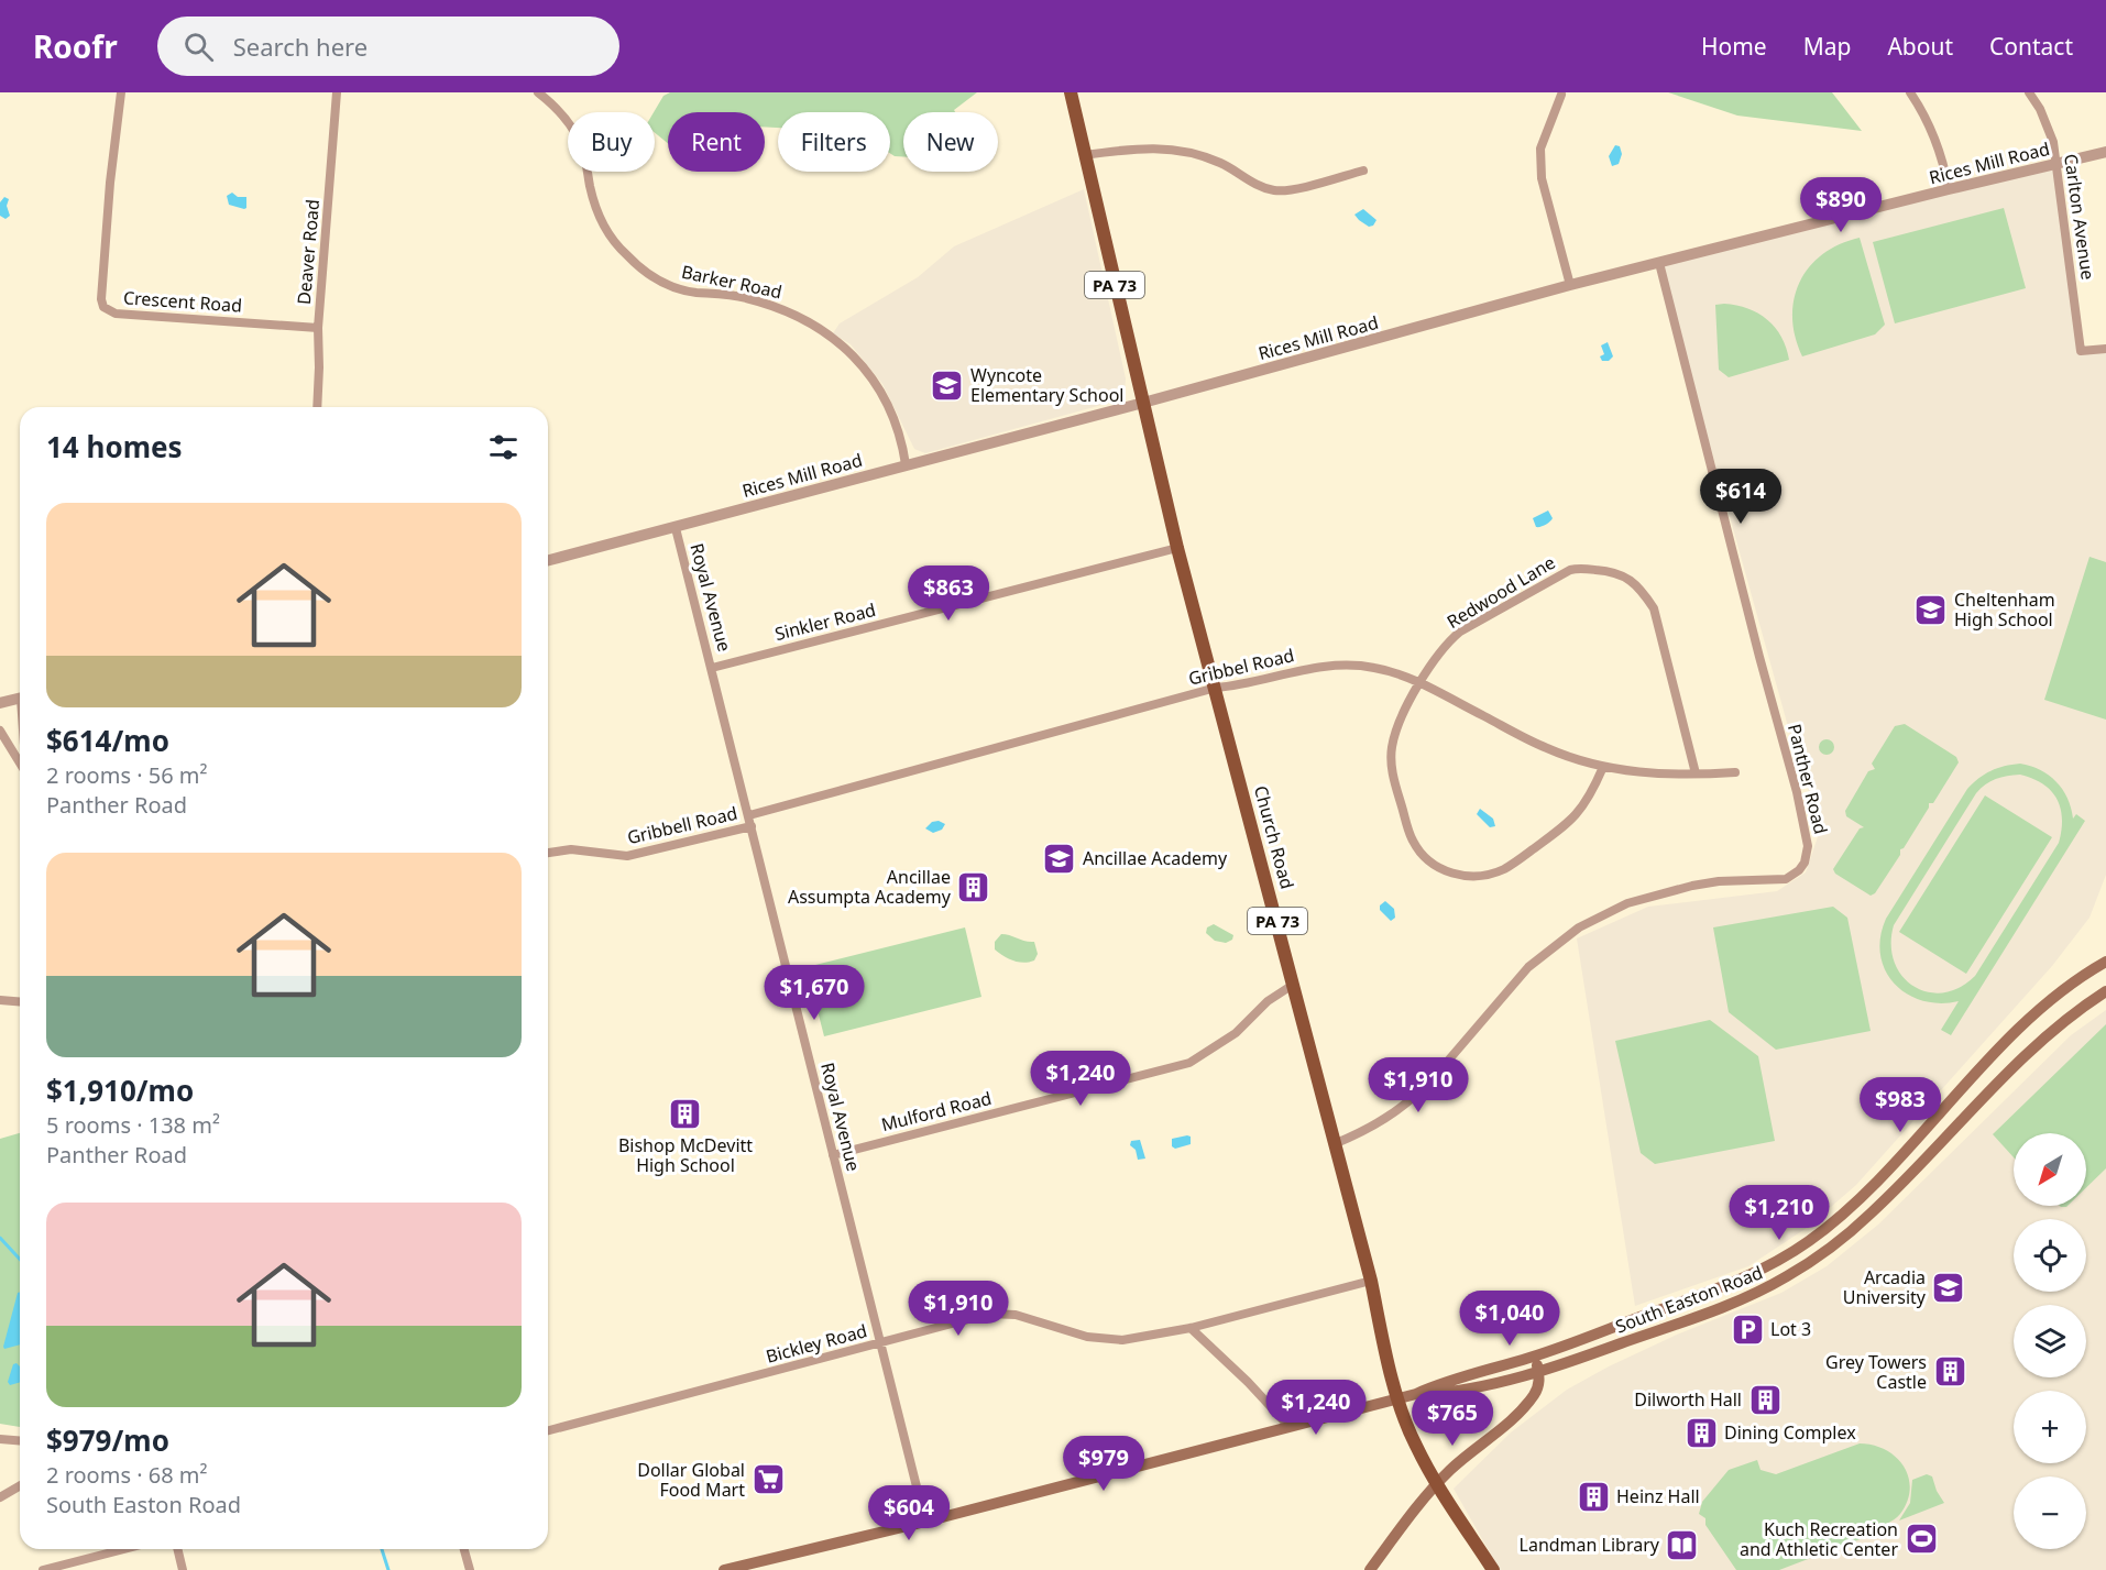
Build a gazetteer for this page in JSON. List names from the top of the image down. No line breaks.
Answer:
{"streets":{"main road":["PA 73","Church Road","South Easton Road"],"street":["Rices Mill Road","Carlton Avenue","Deaver Road","Barker Road","Crescent Road","Redwood Lane","Royal Avenue","Sinkler Road","Gribbel Road","Panther Road","Gribbell Road","Mulford Road","Bickley Road"]},"crossings":[["Rices Mill Road","Carlton Avenue"],["Rices Mill Road","Barker Road"],["Rices Mill Road","Royal Avenue"],["Rices Mill Road","Panther Road"],["Rices Mill Road","Church Road"],["Deaver Road","Crescent Road"],["Redwood Lane","Gribbel Road"],["Royal Avenue","Sinkler Road"],["Royal Avenue","Gribbel Road"],["Royal Avenue","Gribbell Road"],["Royal Avenue","Mulford Road"],["Royal Avenue","South Easton Road"],["Royal Avenue","Bickley Road"],["Sinkler Road","Church Road"],["Gribbel Road","Church Road"],["Panther Road","Church Road"],["Church Road","Mulford Road"],["Church Road","Bickley Road"]],"places":{"school or university":["Wyncote Elementary School","Cheltenham High School","Ancillae Academy","Arcadia University"],"building":["Ancillae Assumpta Academy","Bishop McDevitt High School","Grey Towers Castle","Dilworth Hall","Dining Complex","Heinz Hall"],"parking":["Lot 3"],"supermarket":["Dollar Global Food Mart"],"sports":["Kuch Recreation and Athletic Center"],"library":["Landman Library"]},"north":"bottom left","page":{"header":"Roofr","search":"Search here","nav":["Home","Map","About","Contact"],"chip":["Buy","Rent","Filters","New"],"price":["$890","$614","$863","$1,670","$1,240","$1,910","$983","$1,210","$1,910","$1,040","$1,240","$765","$979","$604"],"heading":"14 homes","list":[{"name":"$614/mo","note":"2 rooms · 56 m² · Panther Road"},{"name":"$1,910/mo","note":"5 rooms · 138 m² · Panther Road"},{"name":"$979/mo","note":"2 rooms · 68 m² · South Easton Road"}],"map_buttons":["+","−"]}}
